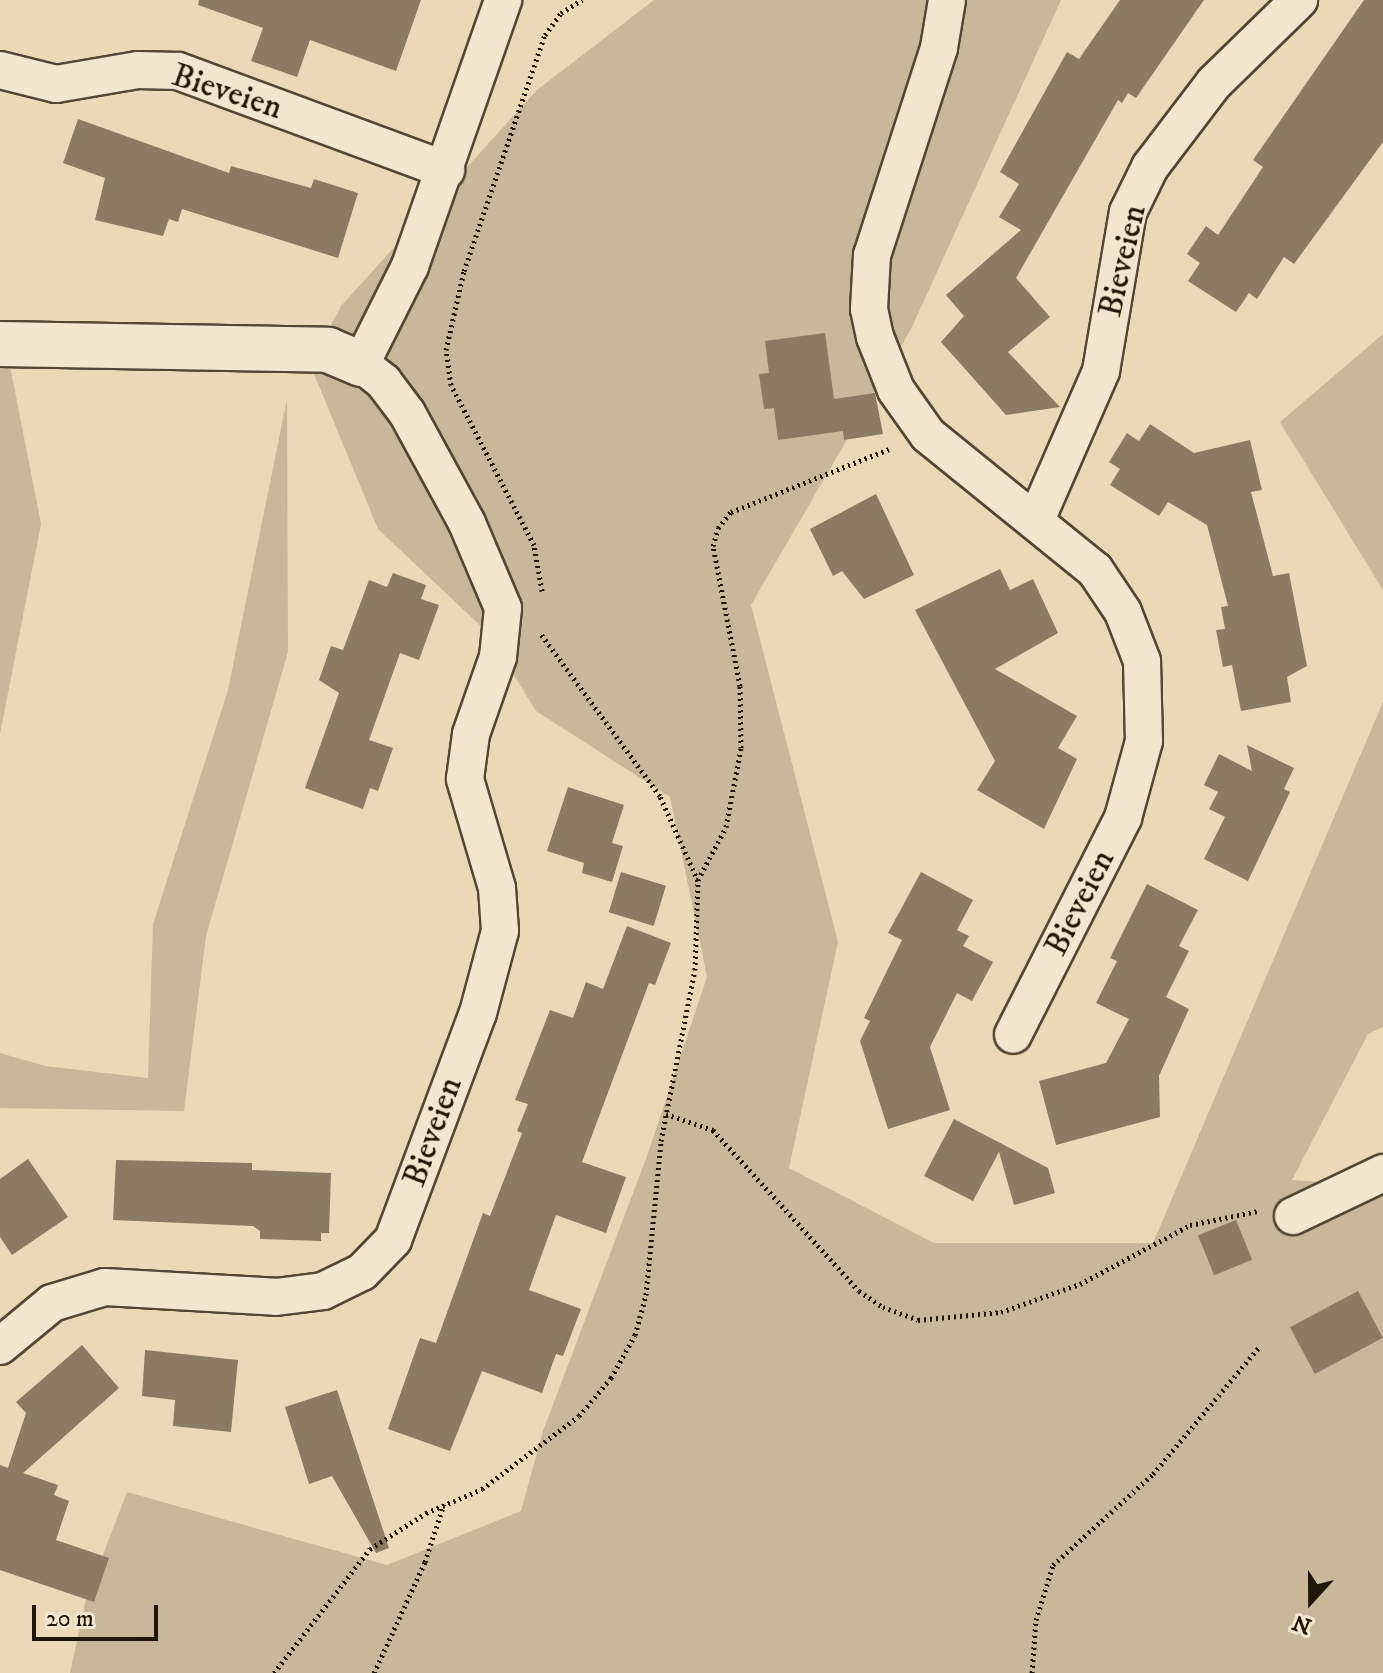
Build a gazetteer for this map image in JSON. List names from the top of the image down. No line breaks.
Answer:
{"streets":{"street":["Bieveien"]},"scale_bar":"20 m","north":"bottom"}
